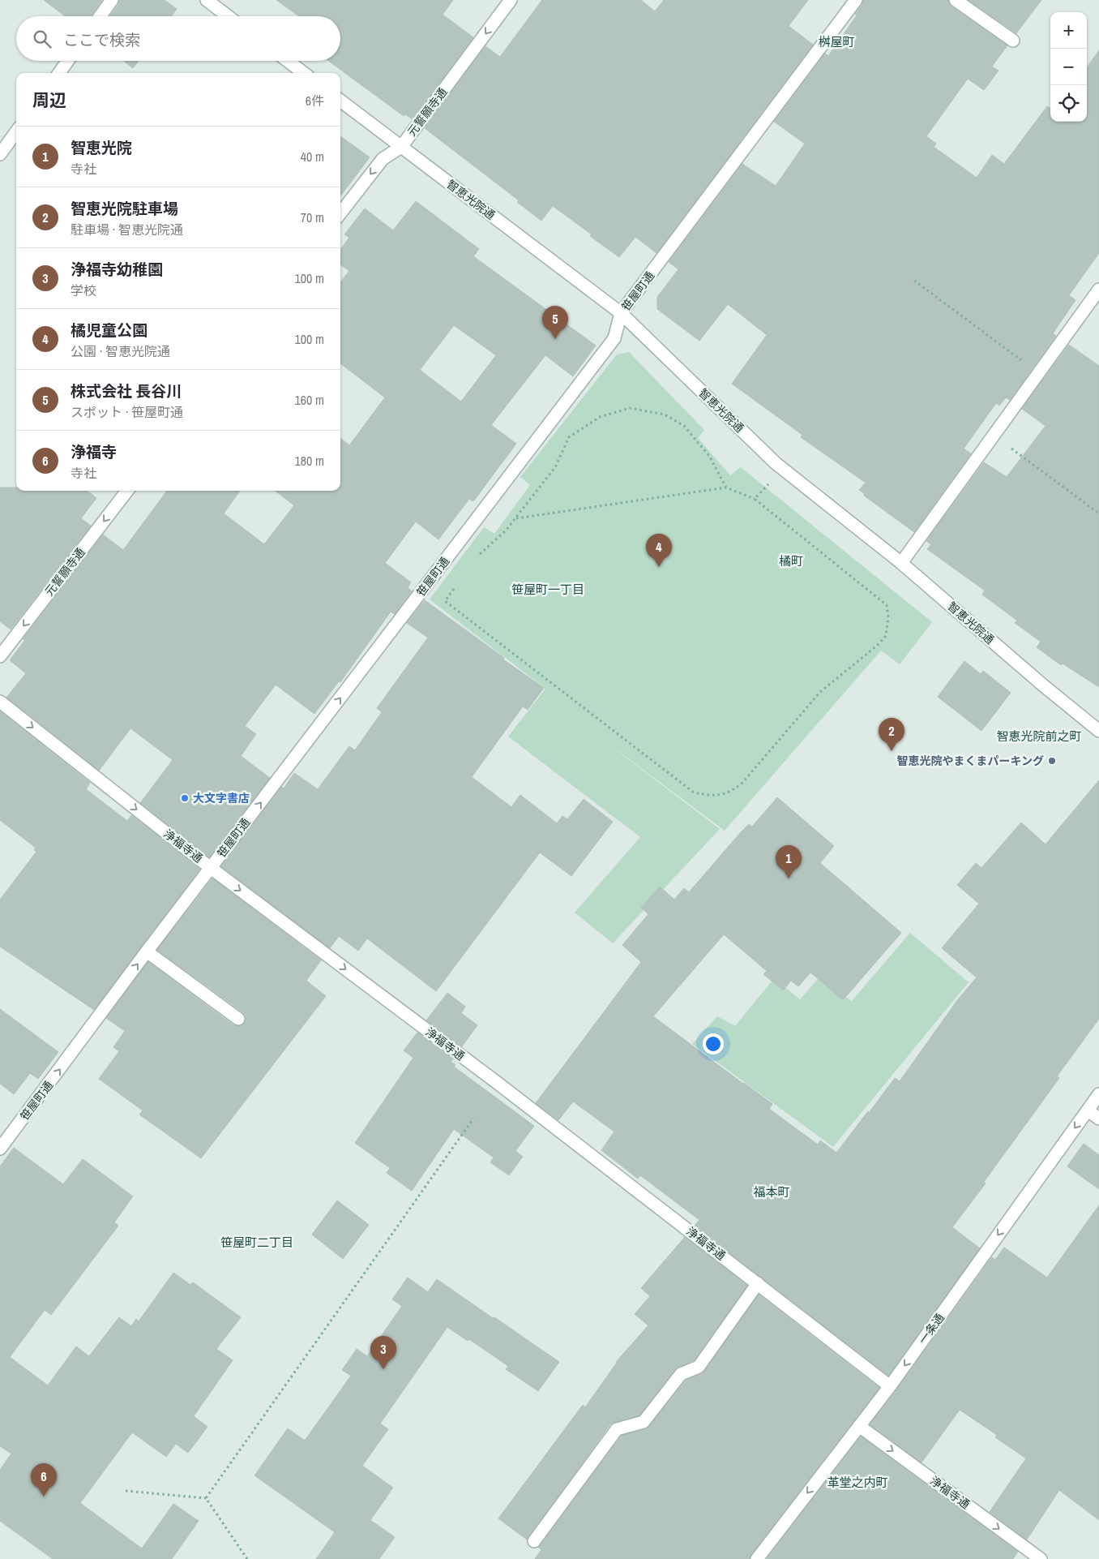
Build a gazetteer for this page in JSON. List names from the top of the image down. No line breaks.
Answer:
{"streets":{"street":["元誓願寺通","智恵光院通","笹屋町通","浄福寺通","一条通"]},"crossings":[["元誓願寺通","智恵光院通"],["智恵光院通","笹屋町通"],["笹屋町通","浄福寺通"],["浄福寺通","一条通"]],"one_way":["元誓願寺通","笹屋町通","浄福寺通","一条通"],"districts":["桝屋町","橘町","笹屋町一丁目","智恵光院前之町","福本町","笹屋町二丁目","革堂之内町"],"places":["智恵光院やまくまパーキング","大文字書店"],"page":{"map_buttons":["+","−"],"search":"ここで検索","heading":["周辺","6件"],"list":[{"mark":"1","name":"智恵光院","note":"寺社","value":"40 m"},{"mark":"2","name":"智恵光院駐車場","note":"駐車場 · 智恵光院通","value":"70 m"},{"mark":"3","name":"浄福寺幼稚園","note":"学校","value":"100 m"},{"mark":"4","name":"橘児童公園","note":"公園 · 智恵光院通","value":"100 m"},{"mark":"5","name":"株式会社 長谷川","note":"スポット · 笹屋町通","value":"160 m"},{"mark":"6","name":"浄福寺","note":"寺社","value":"180 m"}],"pins":["5","4","2","1","3","6"]}}
